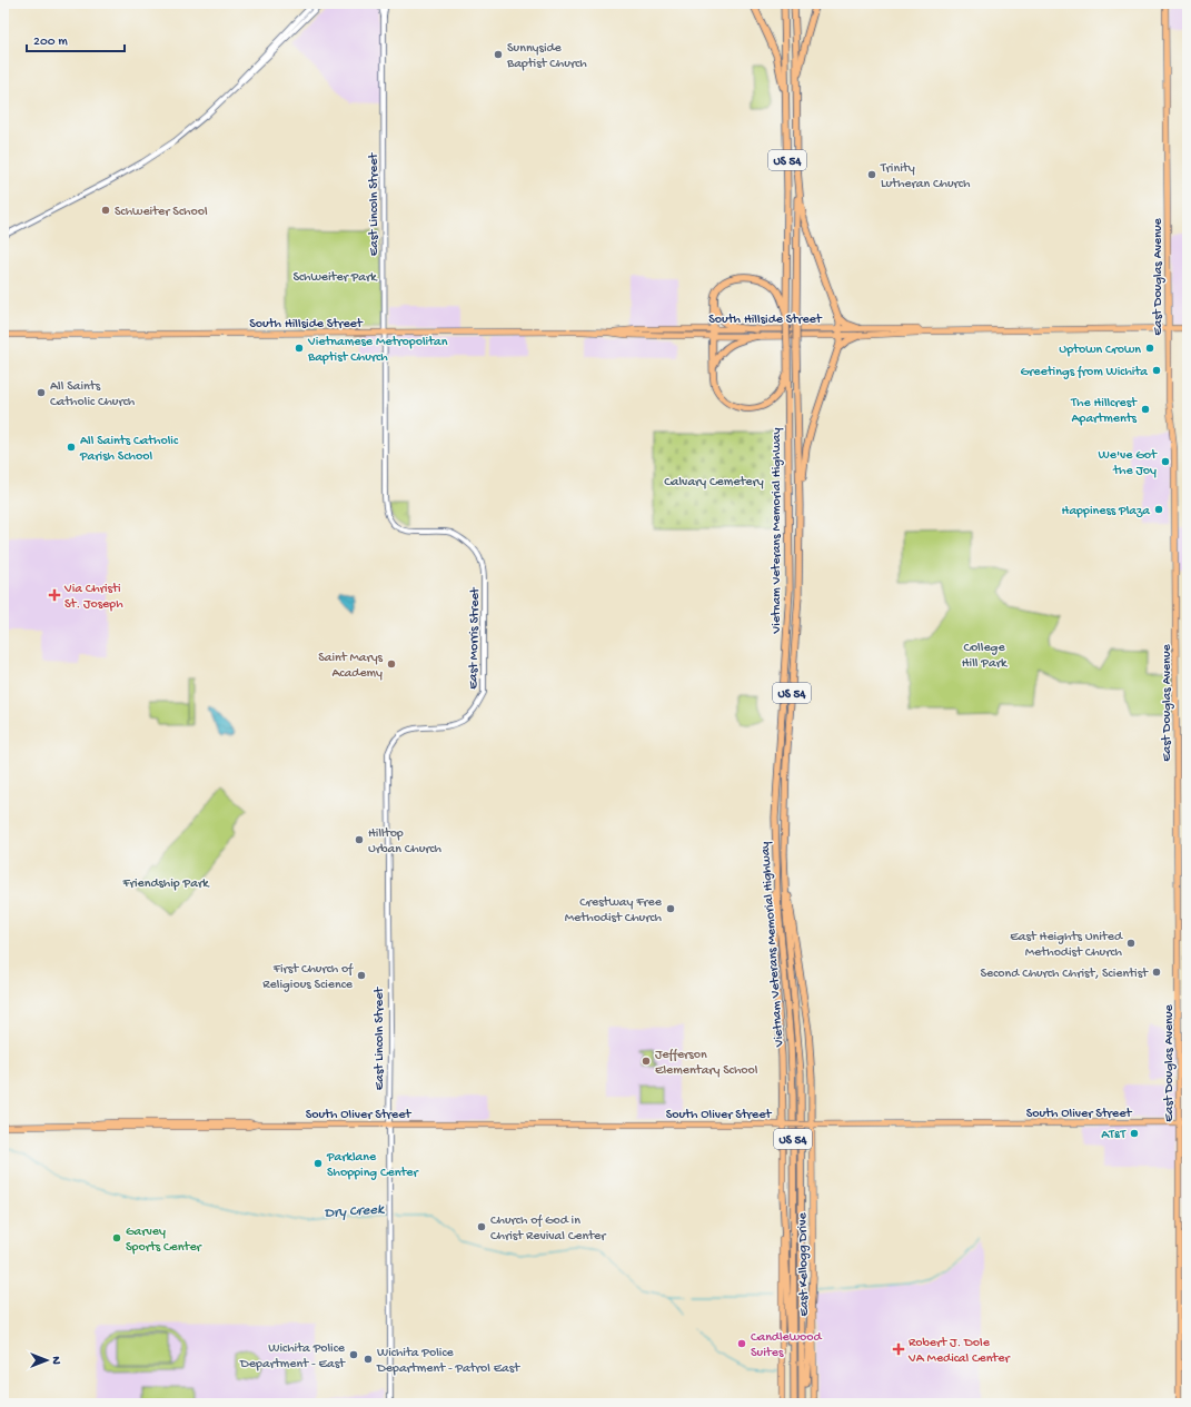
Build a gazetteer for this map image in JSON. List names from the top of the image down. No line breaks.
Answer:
{"streets":{"highway":["US 54","Vietnam Veterans Memorial Highway"],"main road":["East Douglas Avenue","South Hillside Street","South Oliver Street","East Kellogg Drive"],"street":["East Lincoln Street","East Morris Street"]},"crossings":[["East Lincoln Street","South Hillside Street"],["East Lincoln Street","East Morris Street"],["East Lincoln Street","South Oliver Street"],["East Douglas Avenue","South Hillside Street"],["East Douglas Avenue","South Oliver Street"],["South Oliver Street","East Kellogg Drive"]],"water":["Dry Creek"],"parks":["Schweiter Park","Calvary Cemetery","College Hill Park","Friendship Park"],"places":{"other":["Sunnyside Baptist Church","Trinity Lutheran Church","Schweiter School","Vietnamese Metropolitan Baptist Church","Uptown Crown","Greetings from Wichita","All Saints Catholic Church","The Hillcrest Apartments","All Saints Catholic Parish School","We've Got the Joy","Happiness Plaza","Saint Marys Academy","Hilltop Urban Church","Crestway Free Methodist Church","East Heights United Methodist Church","Second Church Christ, Scientist","First Church of Religious Science","Jefferson Elementary School","AT&T","Parklane Shopping Center","Church of God in Christ Revival Center","Garvey Sports Center","Candlewood Suites","Wichita Police Department - East","Wichita Police Department - Patrol East"],"health":["Via Christi St. Joseph","Robert J. Dole VA Medical Center"]},"scale_bar":"200 m","north":"right"}
